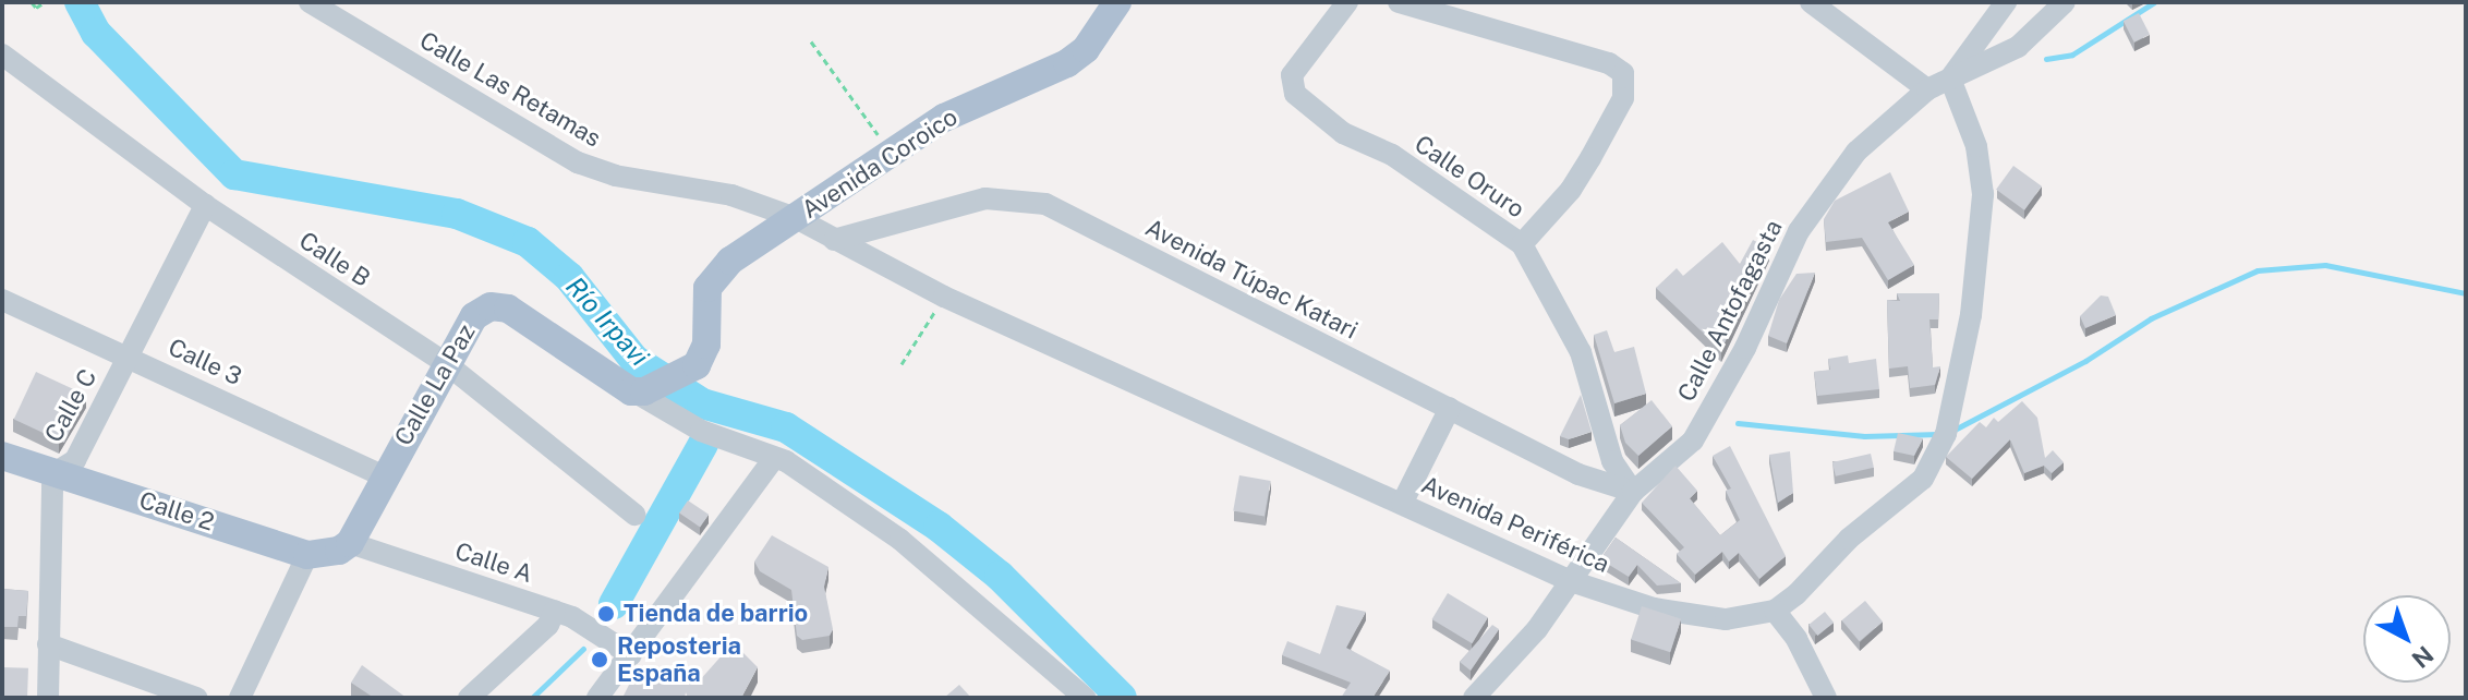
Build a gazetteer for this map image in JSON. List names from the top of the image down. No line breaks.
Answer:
{"streets":{"main road":["Avenida Coroico","Calle La Paz","Calle 2"],"street":["Calle Las Retamas","Calle Oruro","Calle B","Avenida Túpac Katari","Calle Antofagasta","Calle 3","Calle C","Avenida Periférica","Calle A"]},"crossings":[["Calle Las Retamas","Avenida Coroico"],["Calle Las Retamas","Avenida Periférica"],["Avenida Coroico","Calle La Paz"],["Avenida Coroico","Avenida Periférica"],["Calle Oruro","Avenida Túpac Katari"],["Calle Oruro","Calle Antofagasta"],["Calle B","Calle La Paz"],["Calle B","Calle C"],["Avenida Túpac Katari","Calle Antofagasta"],["Avenida Túpac Katari","Avenida Periférica"],["Calle Antofagasta","Avenida Periférica"],["Calle 3","Calle La Paz"],["Calle 3","Calle C"],["Calle La Paz","Calle A"],["Calle C","Calle 2"]],"water":["Río Irpavi"],"places":["Tienda de barrio","Reposteria España"],"north":"bottom right"}
